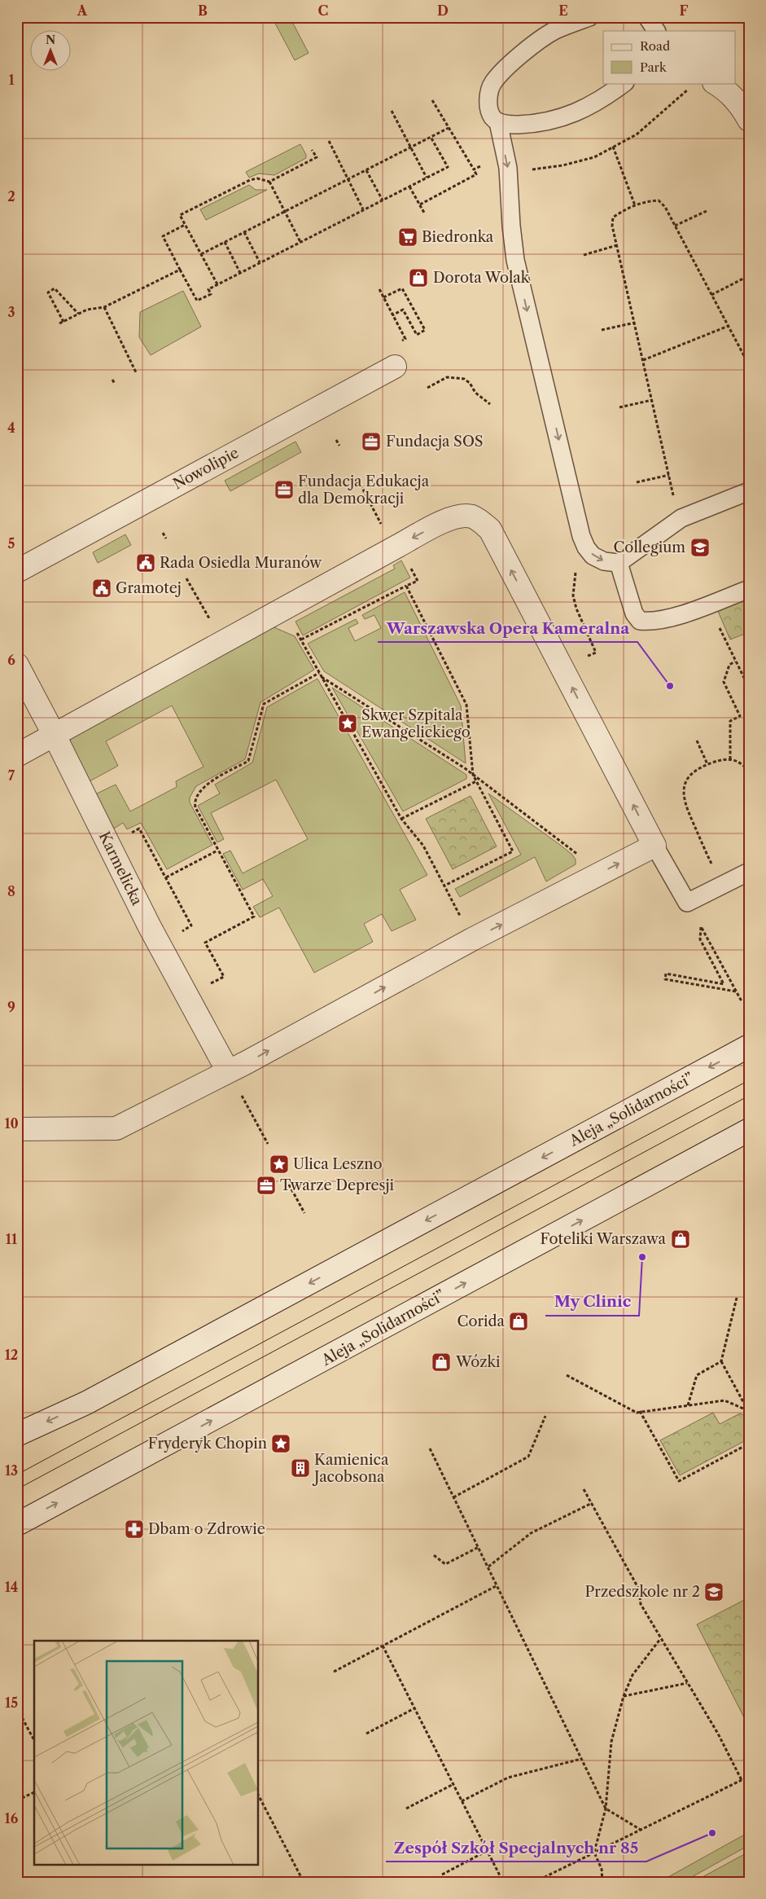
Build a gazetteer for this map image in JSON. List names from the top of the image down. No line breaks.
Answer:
{"streets":{"street":["Nowolipie","Karmelicka","Aleja „Solidarności”"]},"places":{"supermarket":["Biedronka"],"shop":["Dorota Wolak","Foteliki Warszawa","Corida","Wózki"],"office":["Fundacja SOS","Fundacja Edukacja dla Demokracji","Twarze Depresji"],"school or university":["Collegium","Przedszkole nr 2"],"public building":["Rada Osiedla Muranów","Gramotej"],"other":["Warszawska Opera Kameralna","My Clinic","Zespół Szkół Specjalnych nr 85"],"place":["Skwer Szpitala Ewangelickiego","Ulica Leszno","Fryderyk Chopin"],"building":["Kamienica Jacobsona"],"pharmacy":["Dbam o Zdrowie"]},"legend":["Road","Park"],"north":"top","grid":{"columns":["A","B","C","D","E","F"],"rows":["1","2","3","4","5","6","7","8","9","10","11","12","13","14","15","16"]}}
